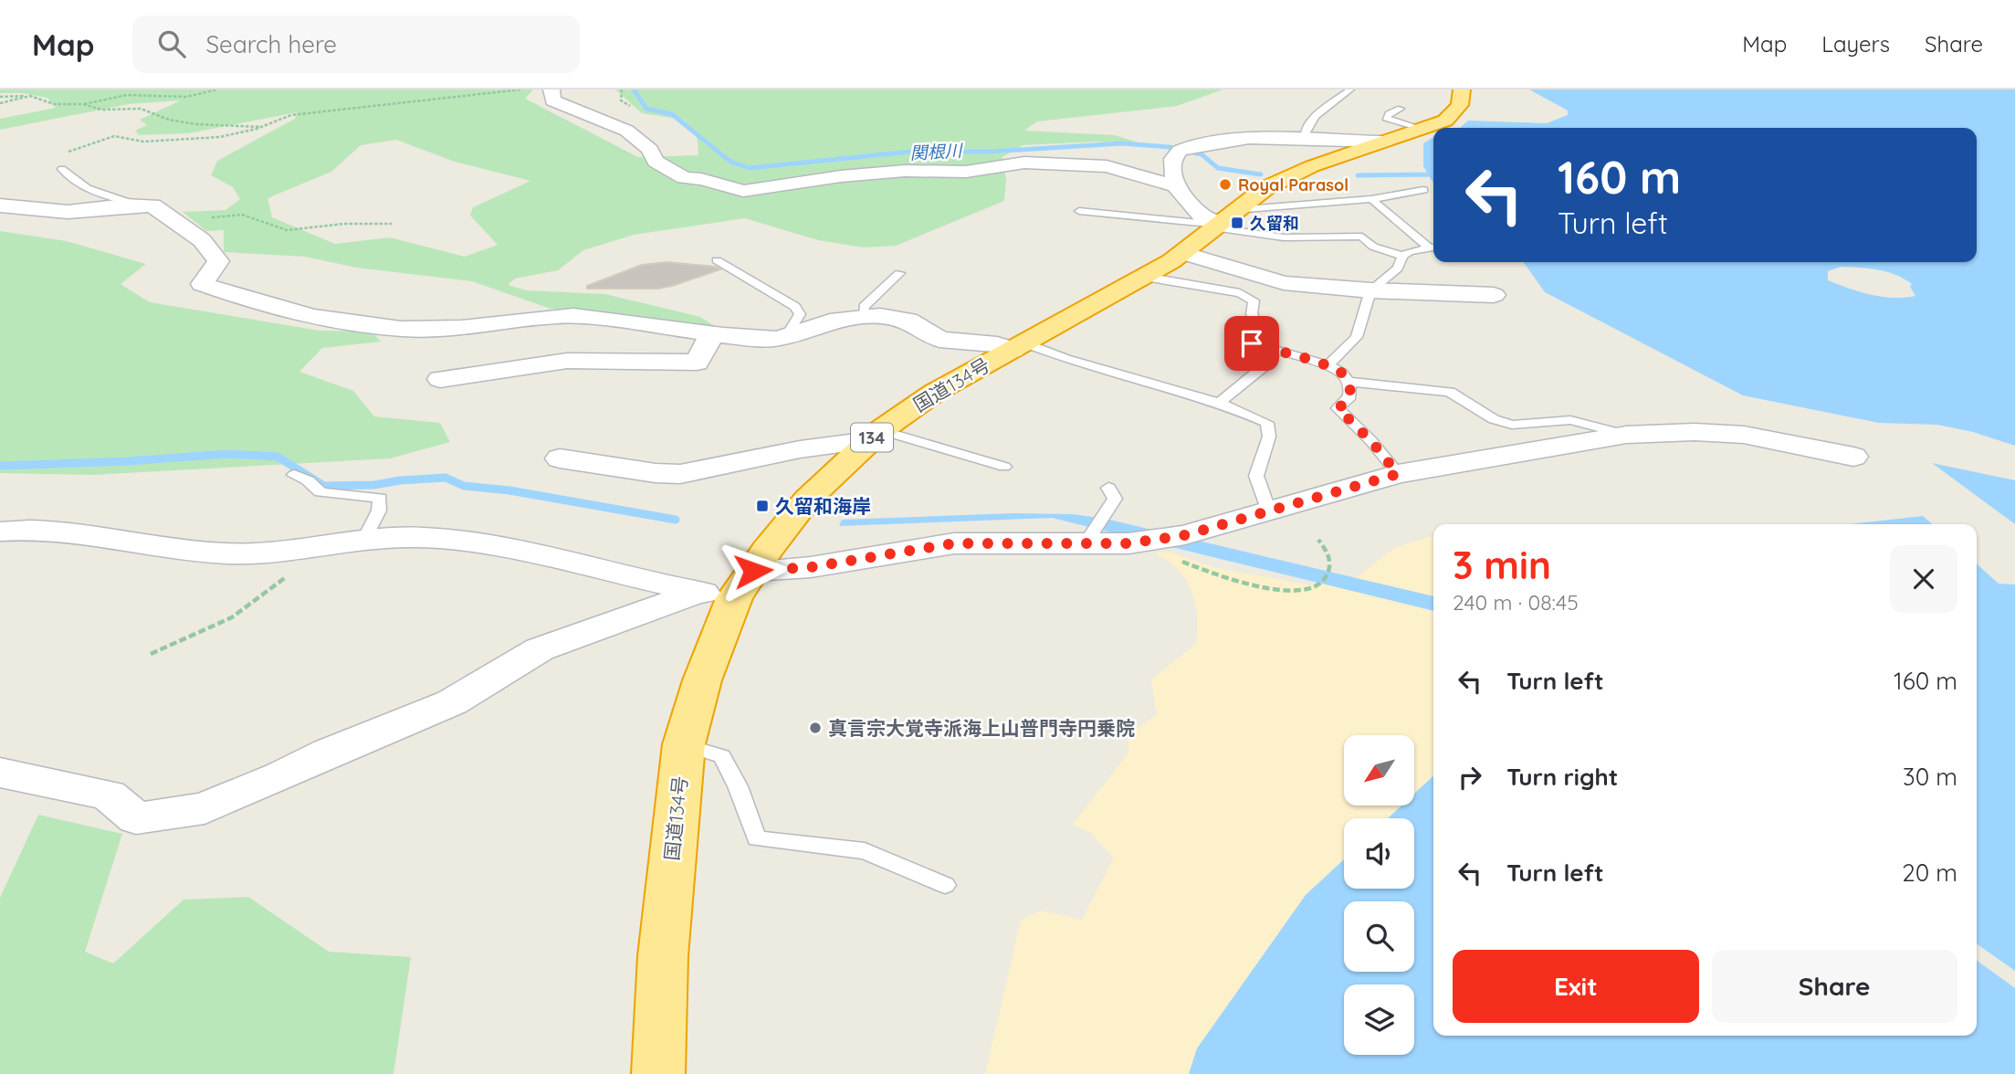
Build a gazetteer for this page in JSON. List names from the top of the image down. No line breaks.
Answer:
{"streets":{"highway":["国道134号","134"]},"water":["関根川"],"places":{"other":["Royal Parasol","真言宗大覚寺派海上山普門寺円乗院"],"transit":["久留和","久留和海岸"]},"north":"bottom left","page":{"header":"Map","search":"Search here","nav":["Map","Layers","Share"],"turn":["160 m","Turn left"],"heading":["3 min","240 m · 08:45"],"list":[{"name":"Turn left","value":"160 m"},{"name":"Turn right","value":"30 m"},{"name":"Turn left","value":"20 m"}],"buttons":["Exit","Share"]}}
